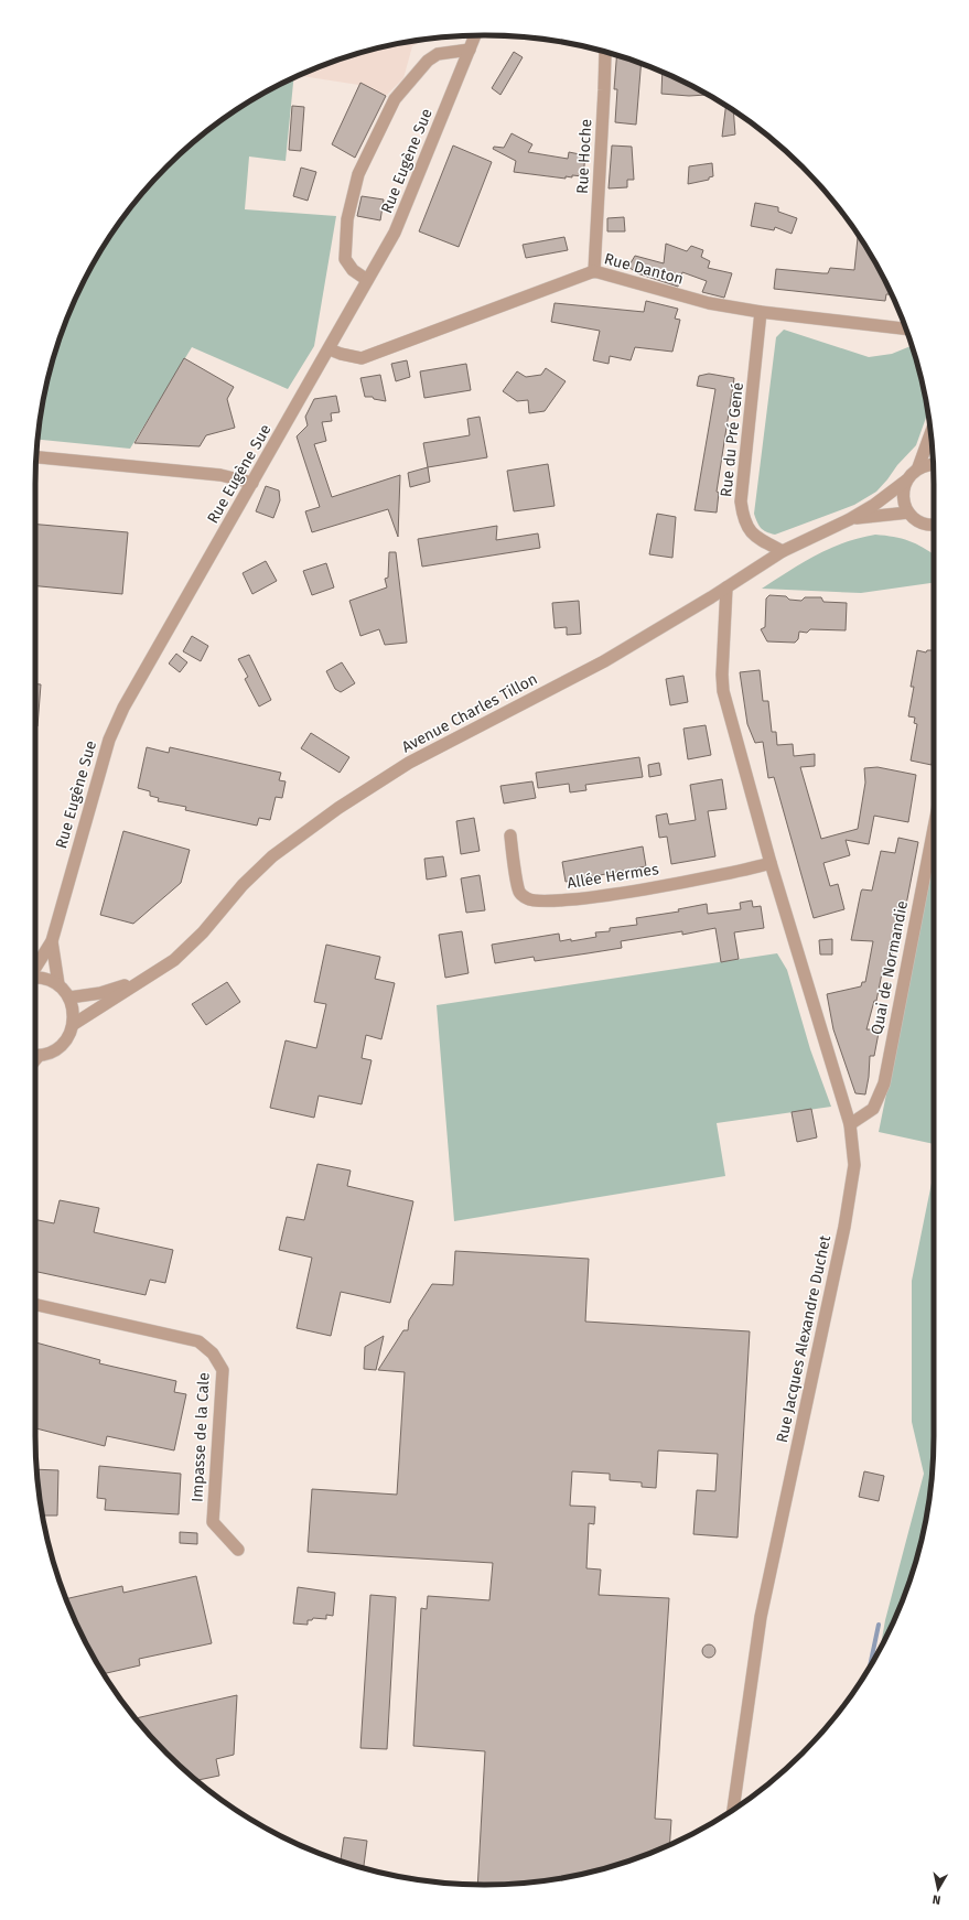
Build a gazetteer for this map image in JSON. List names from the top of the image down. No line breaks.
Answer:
{"streets":{"street":["Rue Hoche","Rue Eugène Sue","Rue Danton","Rue du Pré Gené","Avenue Charles Tillon","Allée Hermes","Quai de Normandie","Rue Jacques Alexandre Duchet","Impasse de la Cale"]},"crossings":[["Rue Hoche","Rue Danton"],["Rue Eugène Sue","Rue Danton"],["Rue Danton","Rue du Pré Gené"],["Rue du Pré Gené","Avenue Charles Tillon"],["Avenue Charles Tillon","Rue Jacques Alexandre Duchet"],["Allée Hermes","Rue Jacques Alexandre Duchet"],["Quai de Normandie","Rue Jacques Alexandre Duchet"]],"north":"bottom"}
